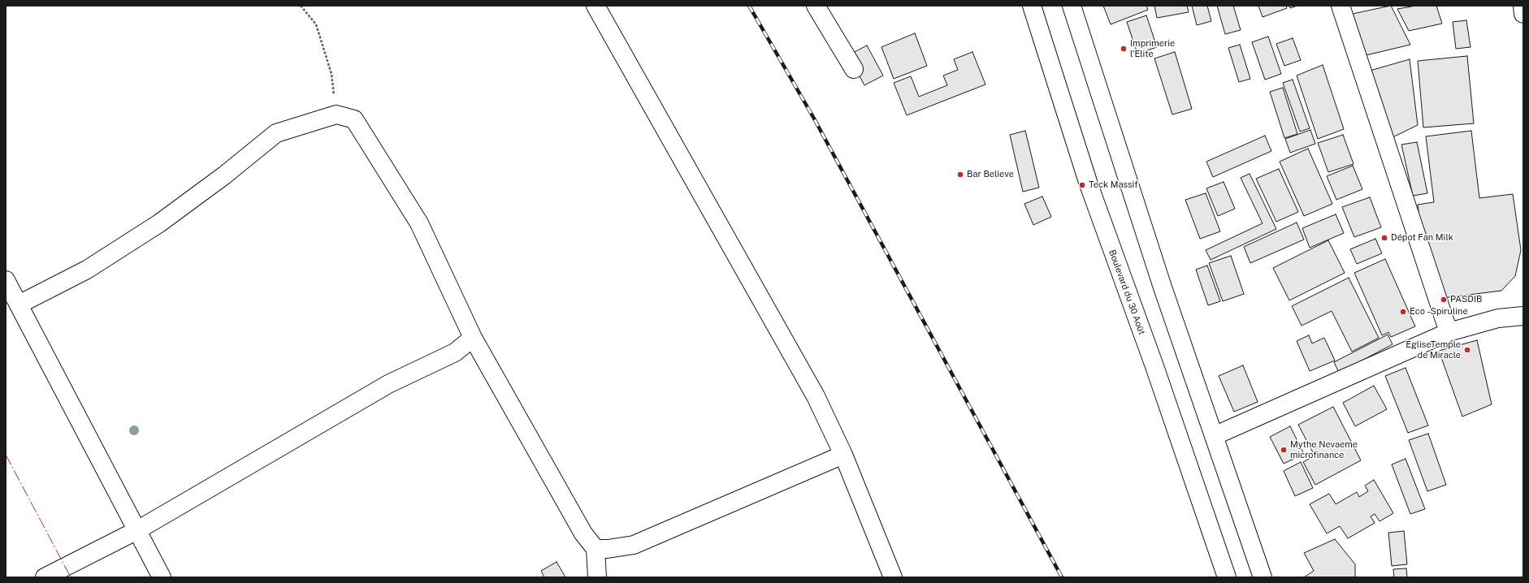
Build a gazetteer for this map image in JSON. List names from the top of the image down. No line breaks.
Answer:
{"streets":{"main road":["Boulevard du 30 Août"]},"places":["Imprimerie l'Elite","Bar Believe","Teck Massif","Dépot Fan Milk","PASDIB","Eco -Spiruline","EgliseTemple de Miracle","Mythe Nevaeme microfinance"]}
